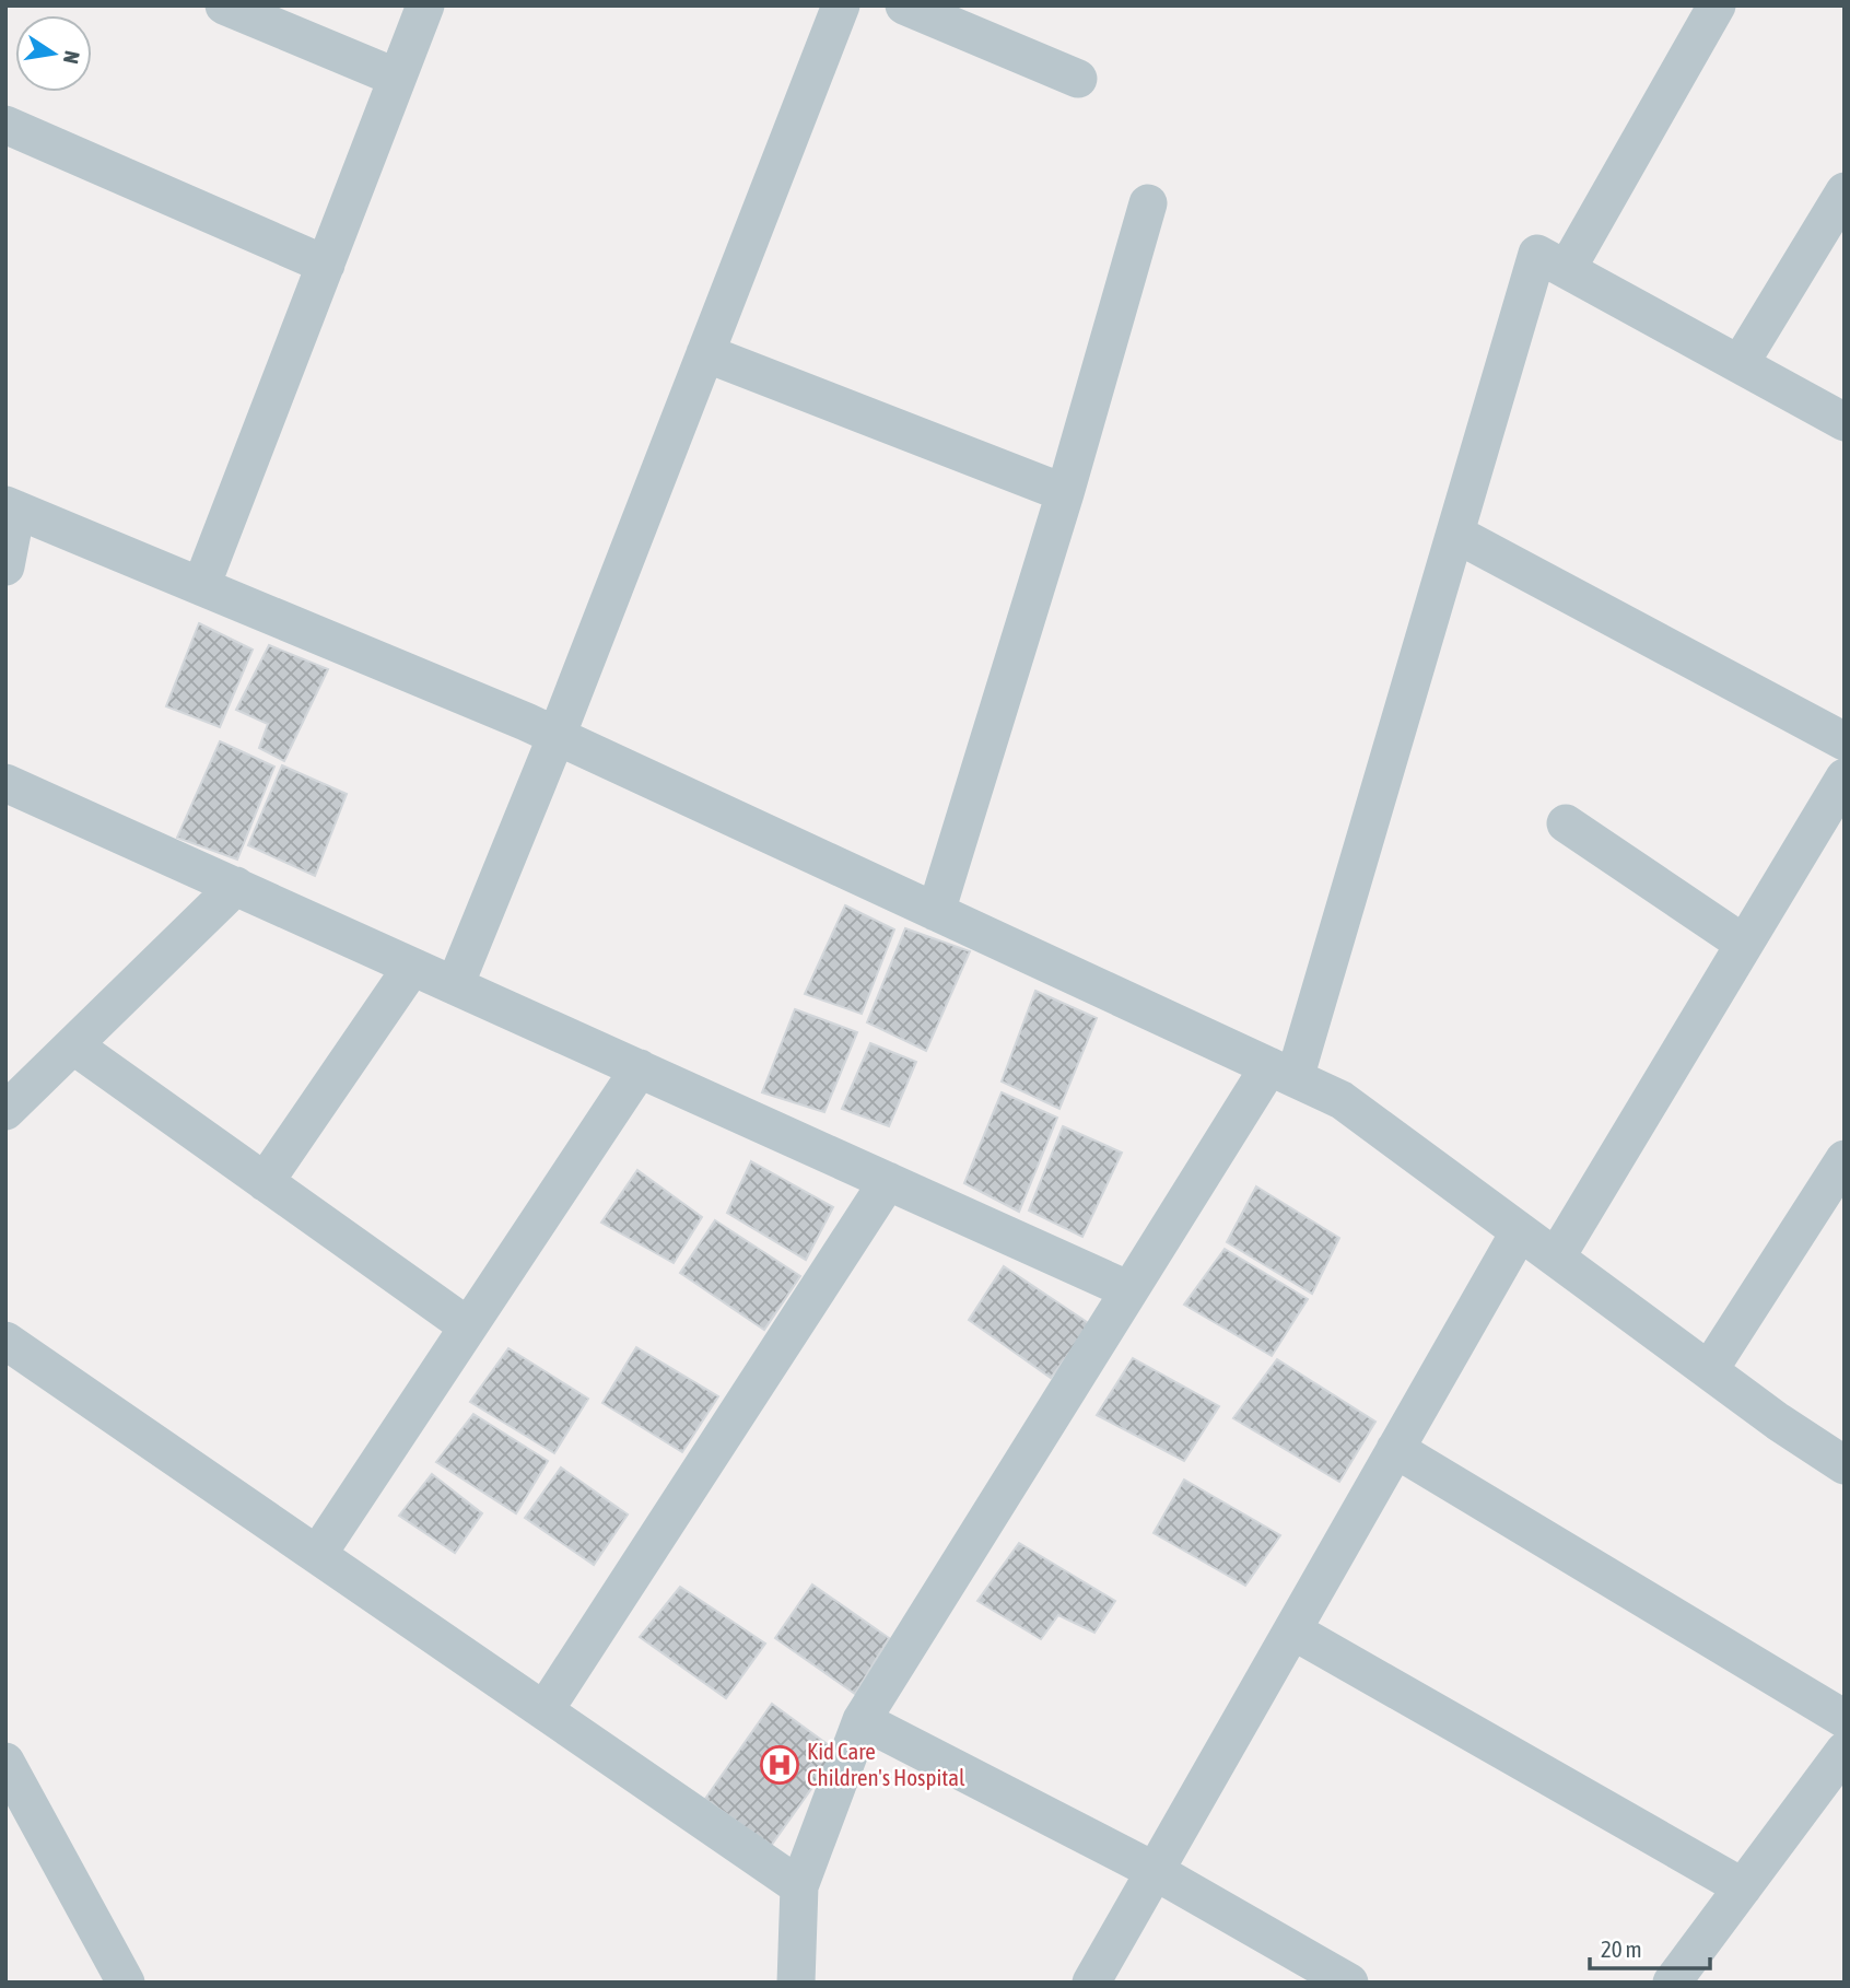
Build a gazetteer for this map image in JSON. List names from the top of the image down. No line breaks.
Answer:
{"places":{"hospital":["Kid Care Children's Hospital"]},"scale_bar":"20 m","north":"right"}
